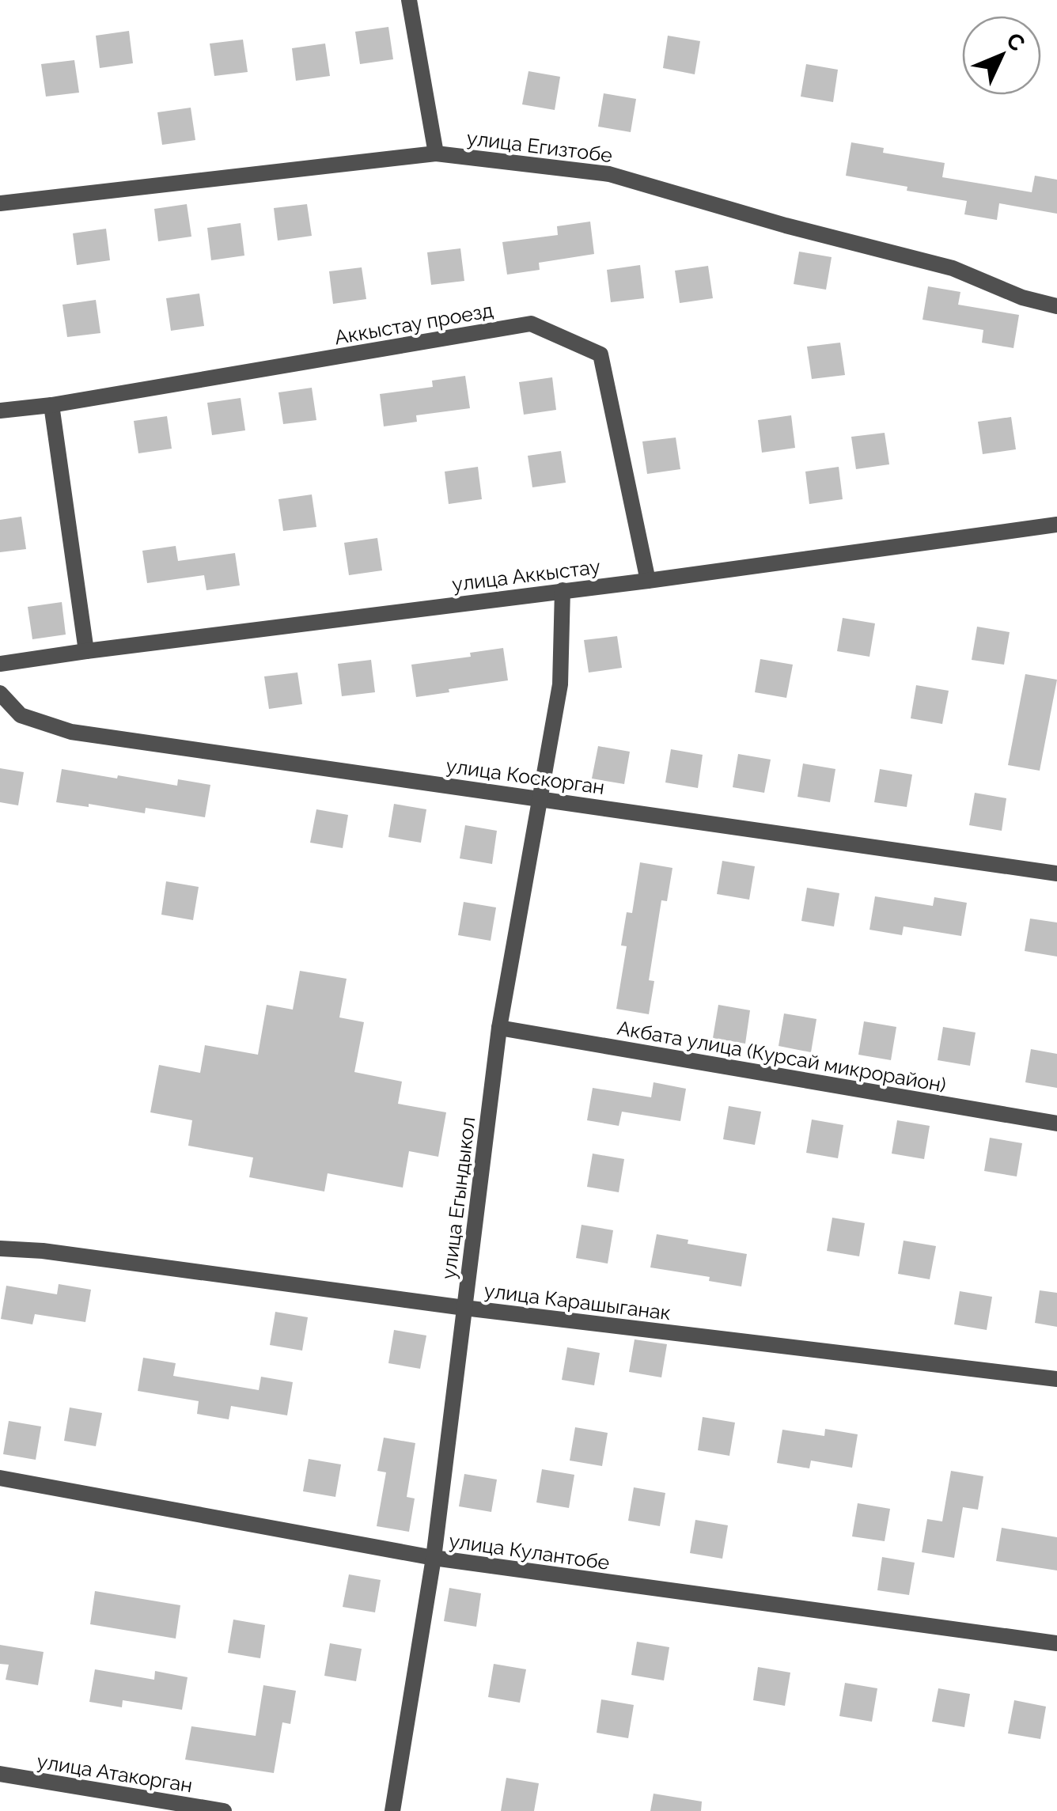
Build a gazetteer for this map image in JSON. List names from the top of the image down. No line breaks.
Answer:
{"streets":{"street":["улица Егизтобе","Аккыстау проезд","улица Аккыстау","улица Коскорган","Акбата улица (Курсай микрорайон)","улица Егындыкол","улица Карашыганак","улица Кулантобе","улица Атакорган"]},"crossings":[["Аккыстау проезд","улица Аккыстау"],["улица Аккыстау","улица Егындыкол"],["улица Коскорган","улица Егындыкол"],["Акбата улица (Курсай микрорайон)","улица Егындыкол"],["улица Егындыкол","улица Карашыганак"],["улица Егындыкол","улица Кулантобе"]],"north":"top right"}
